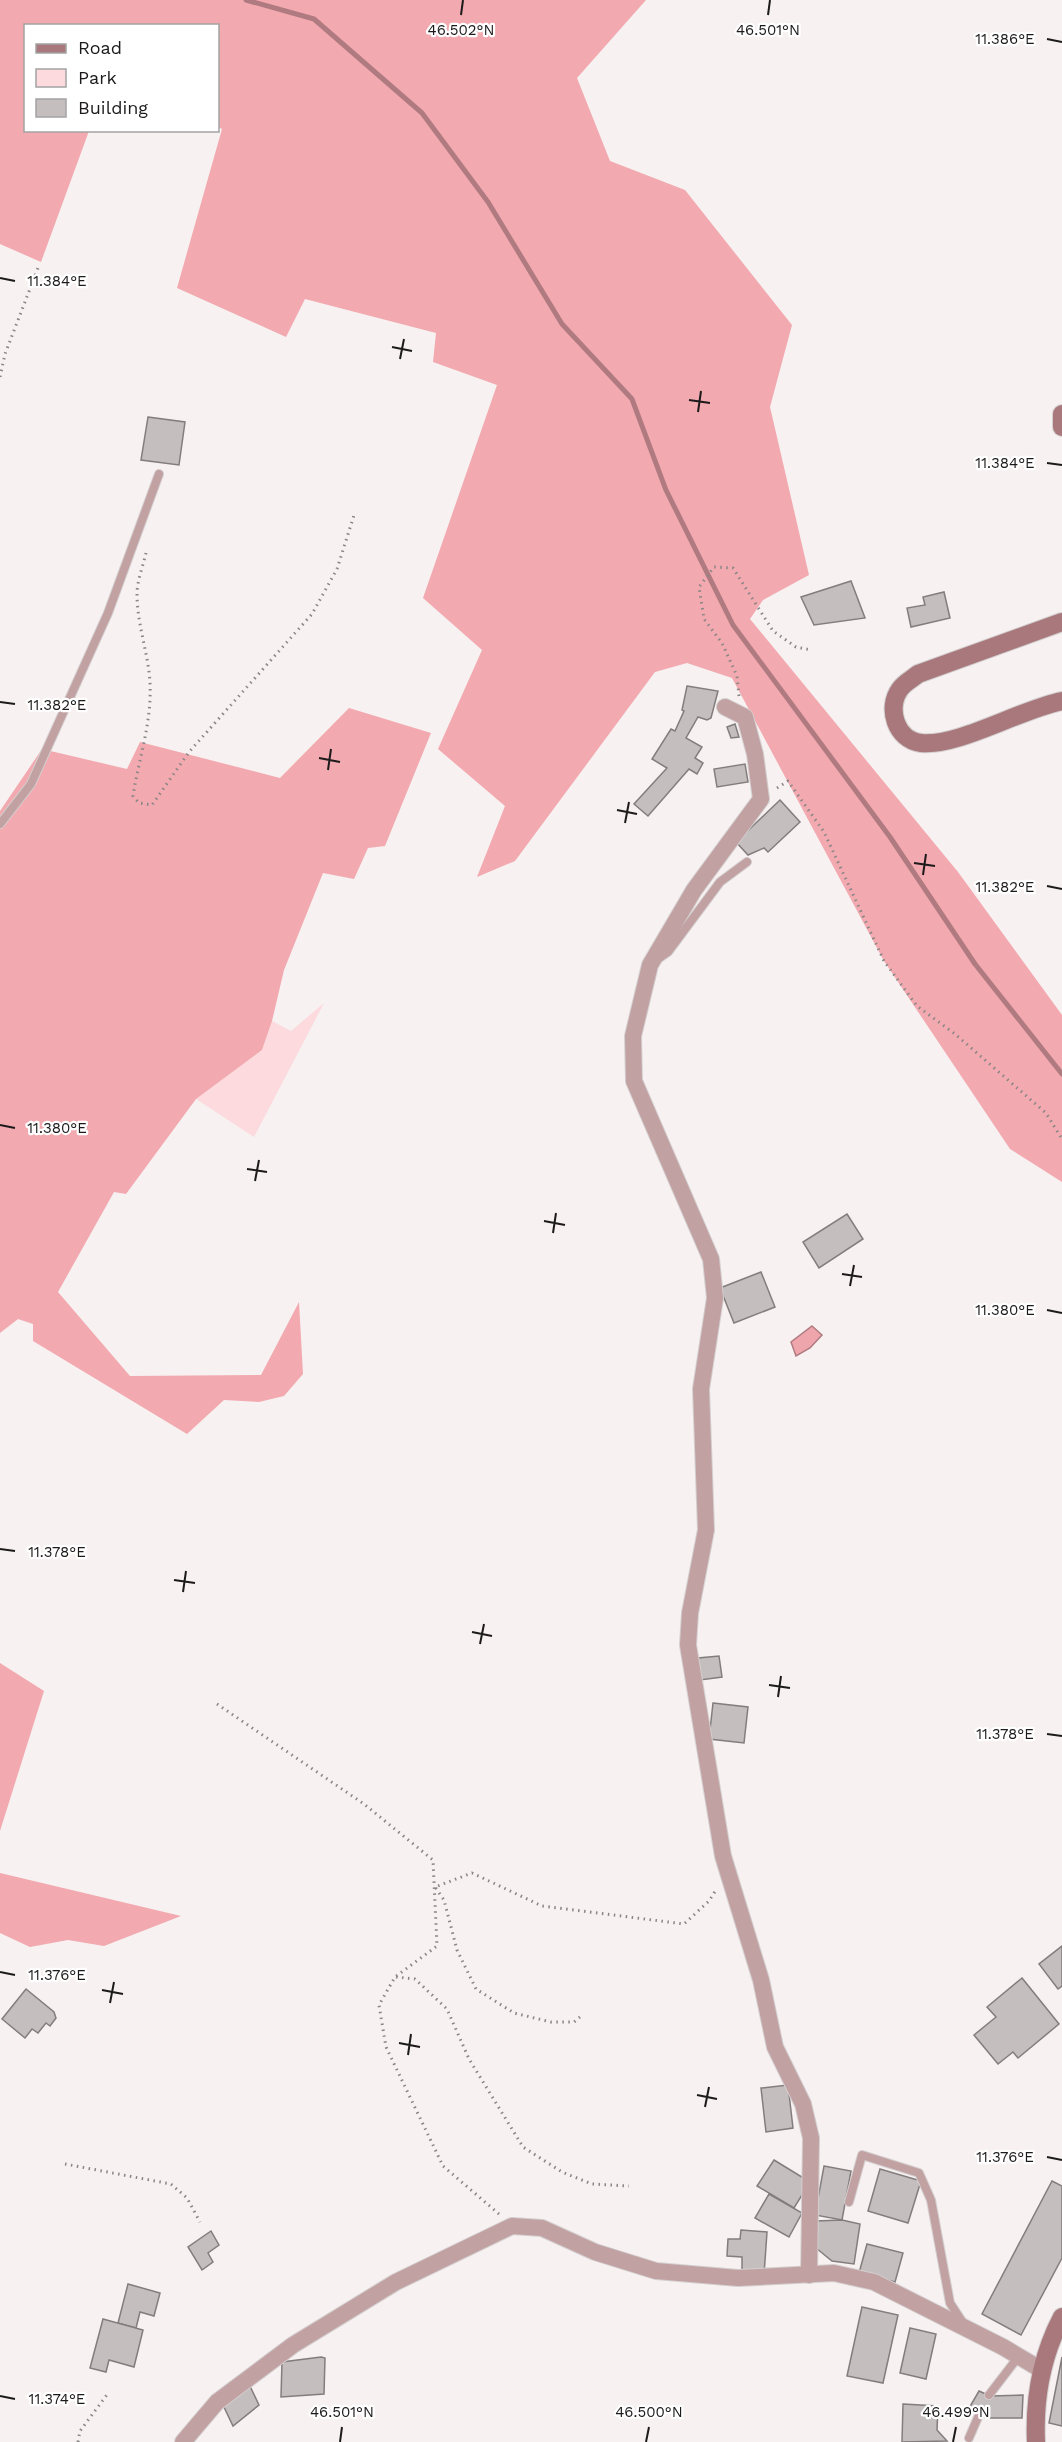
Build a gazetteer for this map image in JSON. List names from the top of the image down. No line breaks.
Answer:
{"legend":["Road","Park","Building"],"coordinates":["46.502°N","46.501°N","11.386°E","11.384°E","11.382°E","11.380°E","11.378°E","11.376°E","11.374°E","46.500°N","46.499°N"]}
